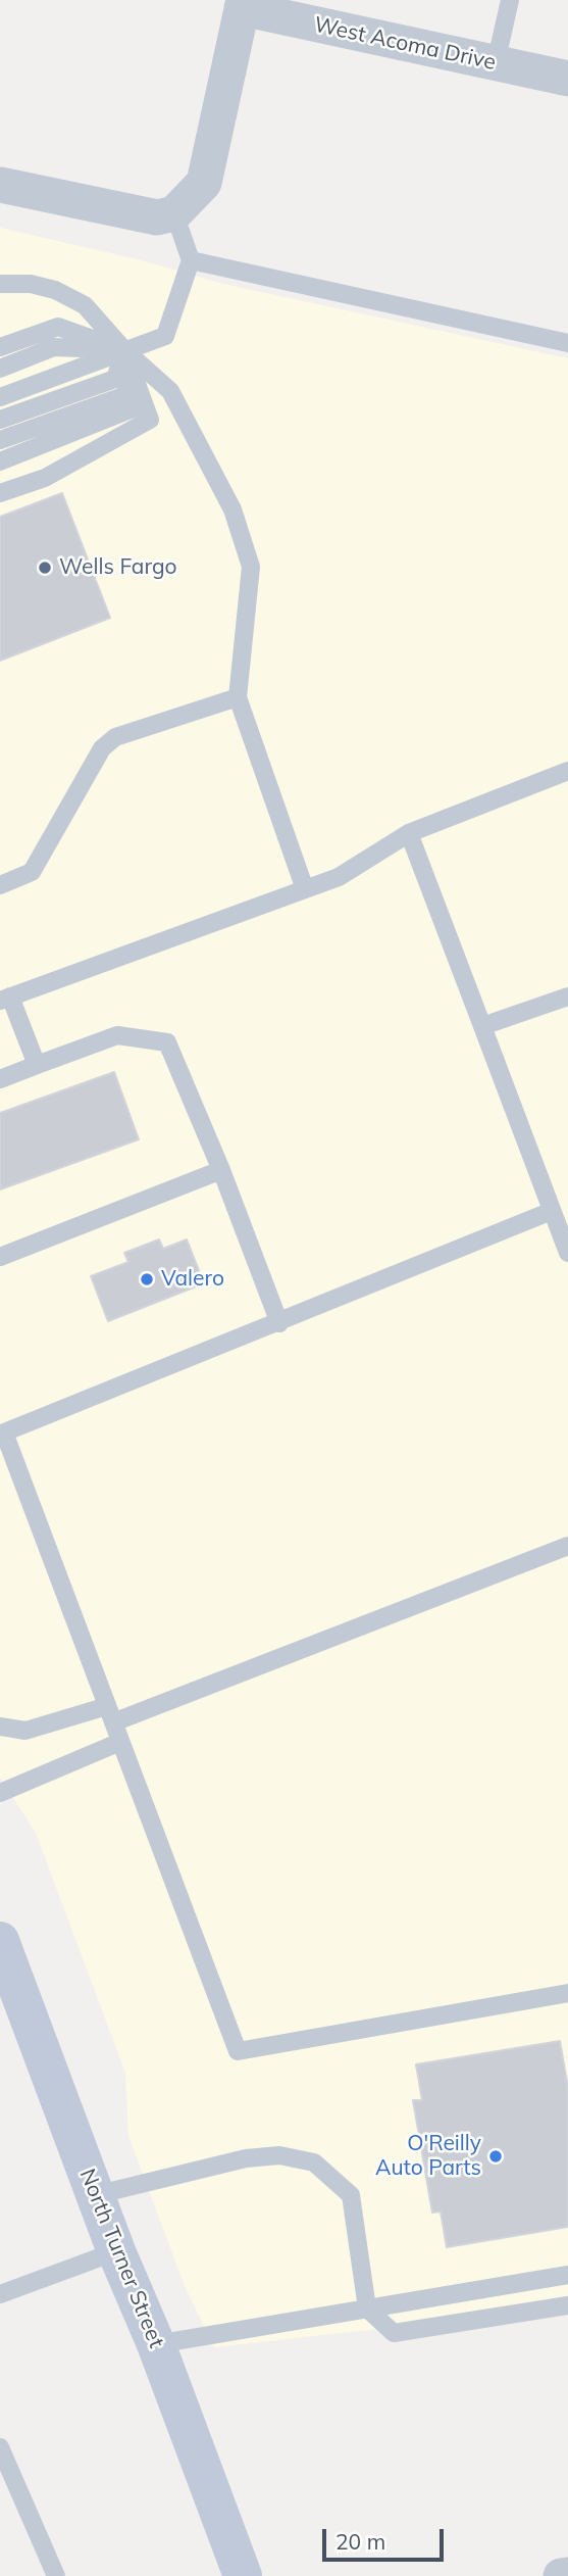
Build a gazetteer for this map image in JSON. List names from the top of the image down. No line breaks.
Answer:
{"streets":{"main road":["North Turner Street"],"street":["West Acoma Drive"]},"places":["Wells Fargo","Valero","O'Reilly Auto Parts"],"scale_bar":"20 m"}
